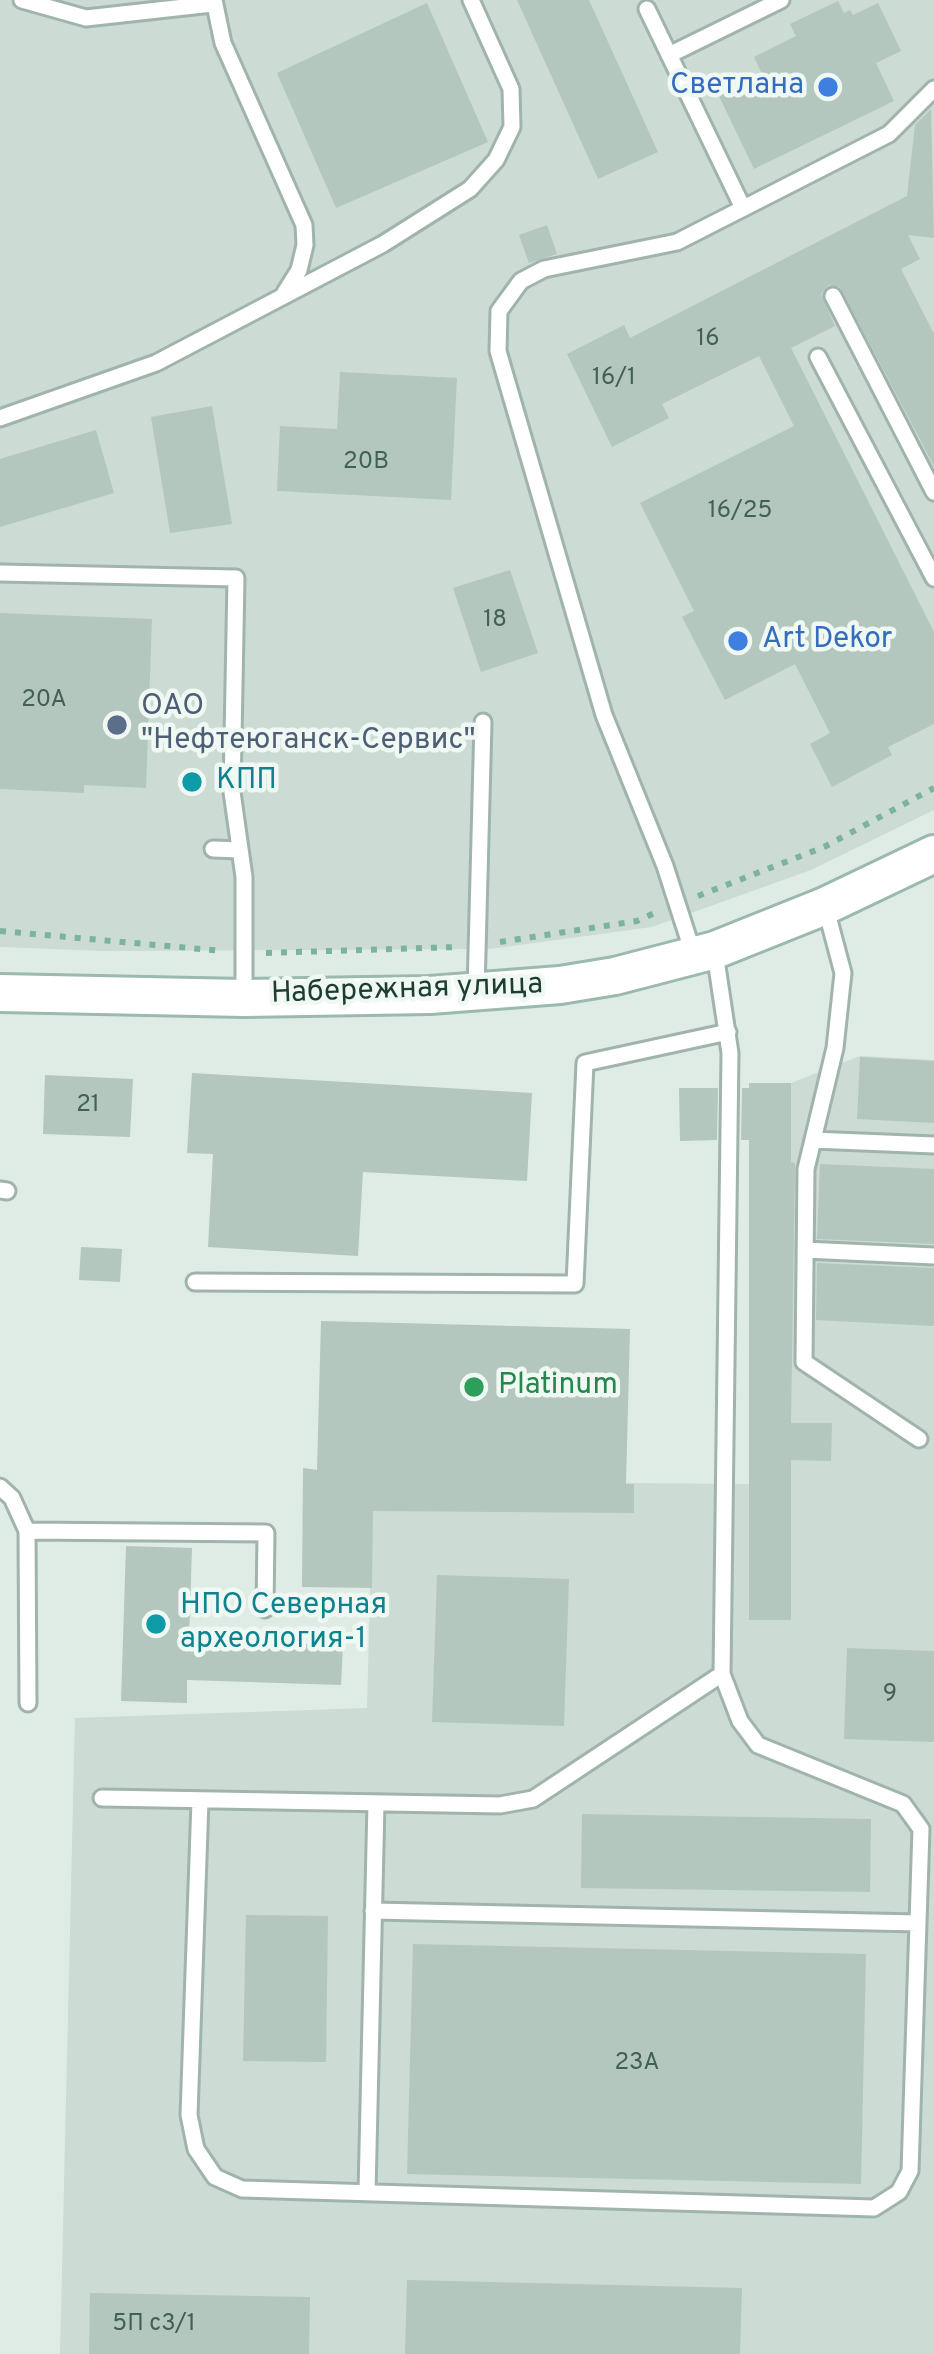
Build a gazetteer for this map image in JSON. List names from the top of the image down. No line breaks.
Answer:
{"streets":{"street":["Набережная улица"]},"places":["Светлана","Art Dekor","ОАО \"Нефтеюганск-Сервис\"","КПП","Platinum","НПО Северная археология-1"],"house_numbers":["16","16/1","20В","16/25","18","20А","21","9","23А","5П с3/1"]}
